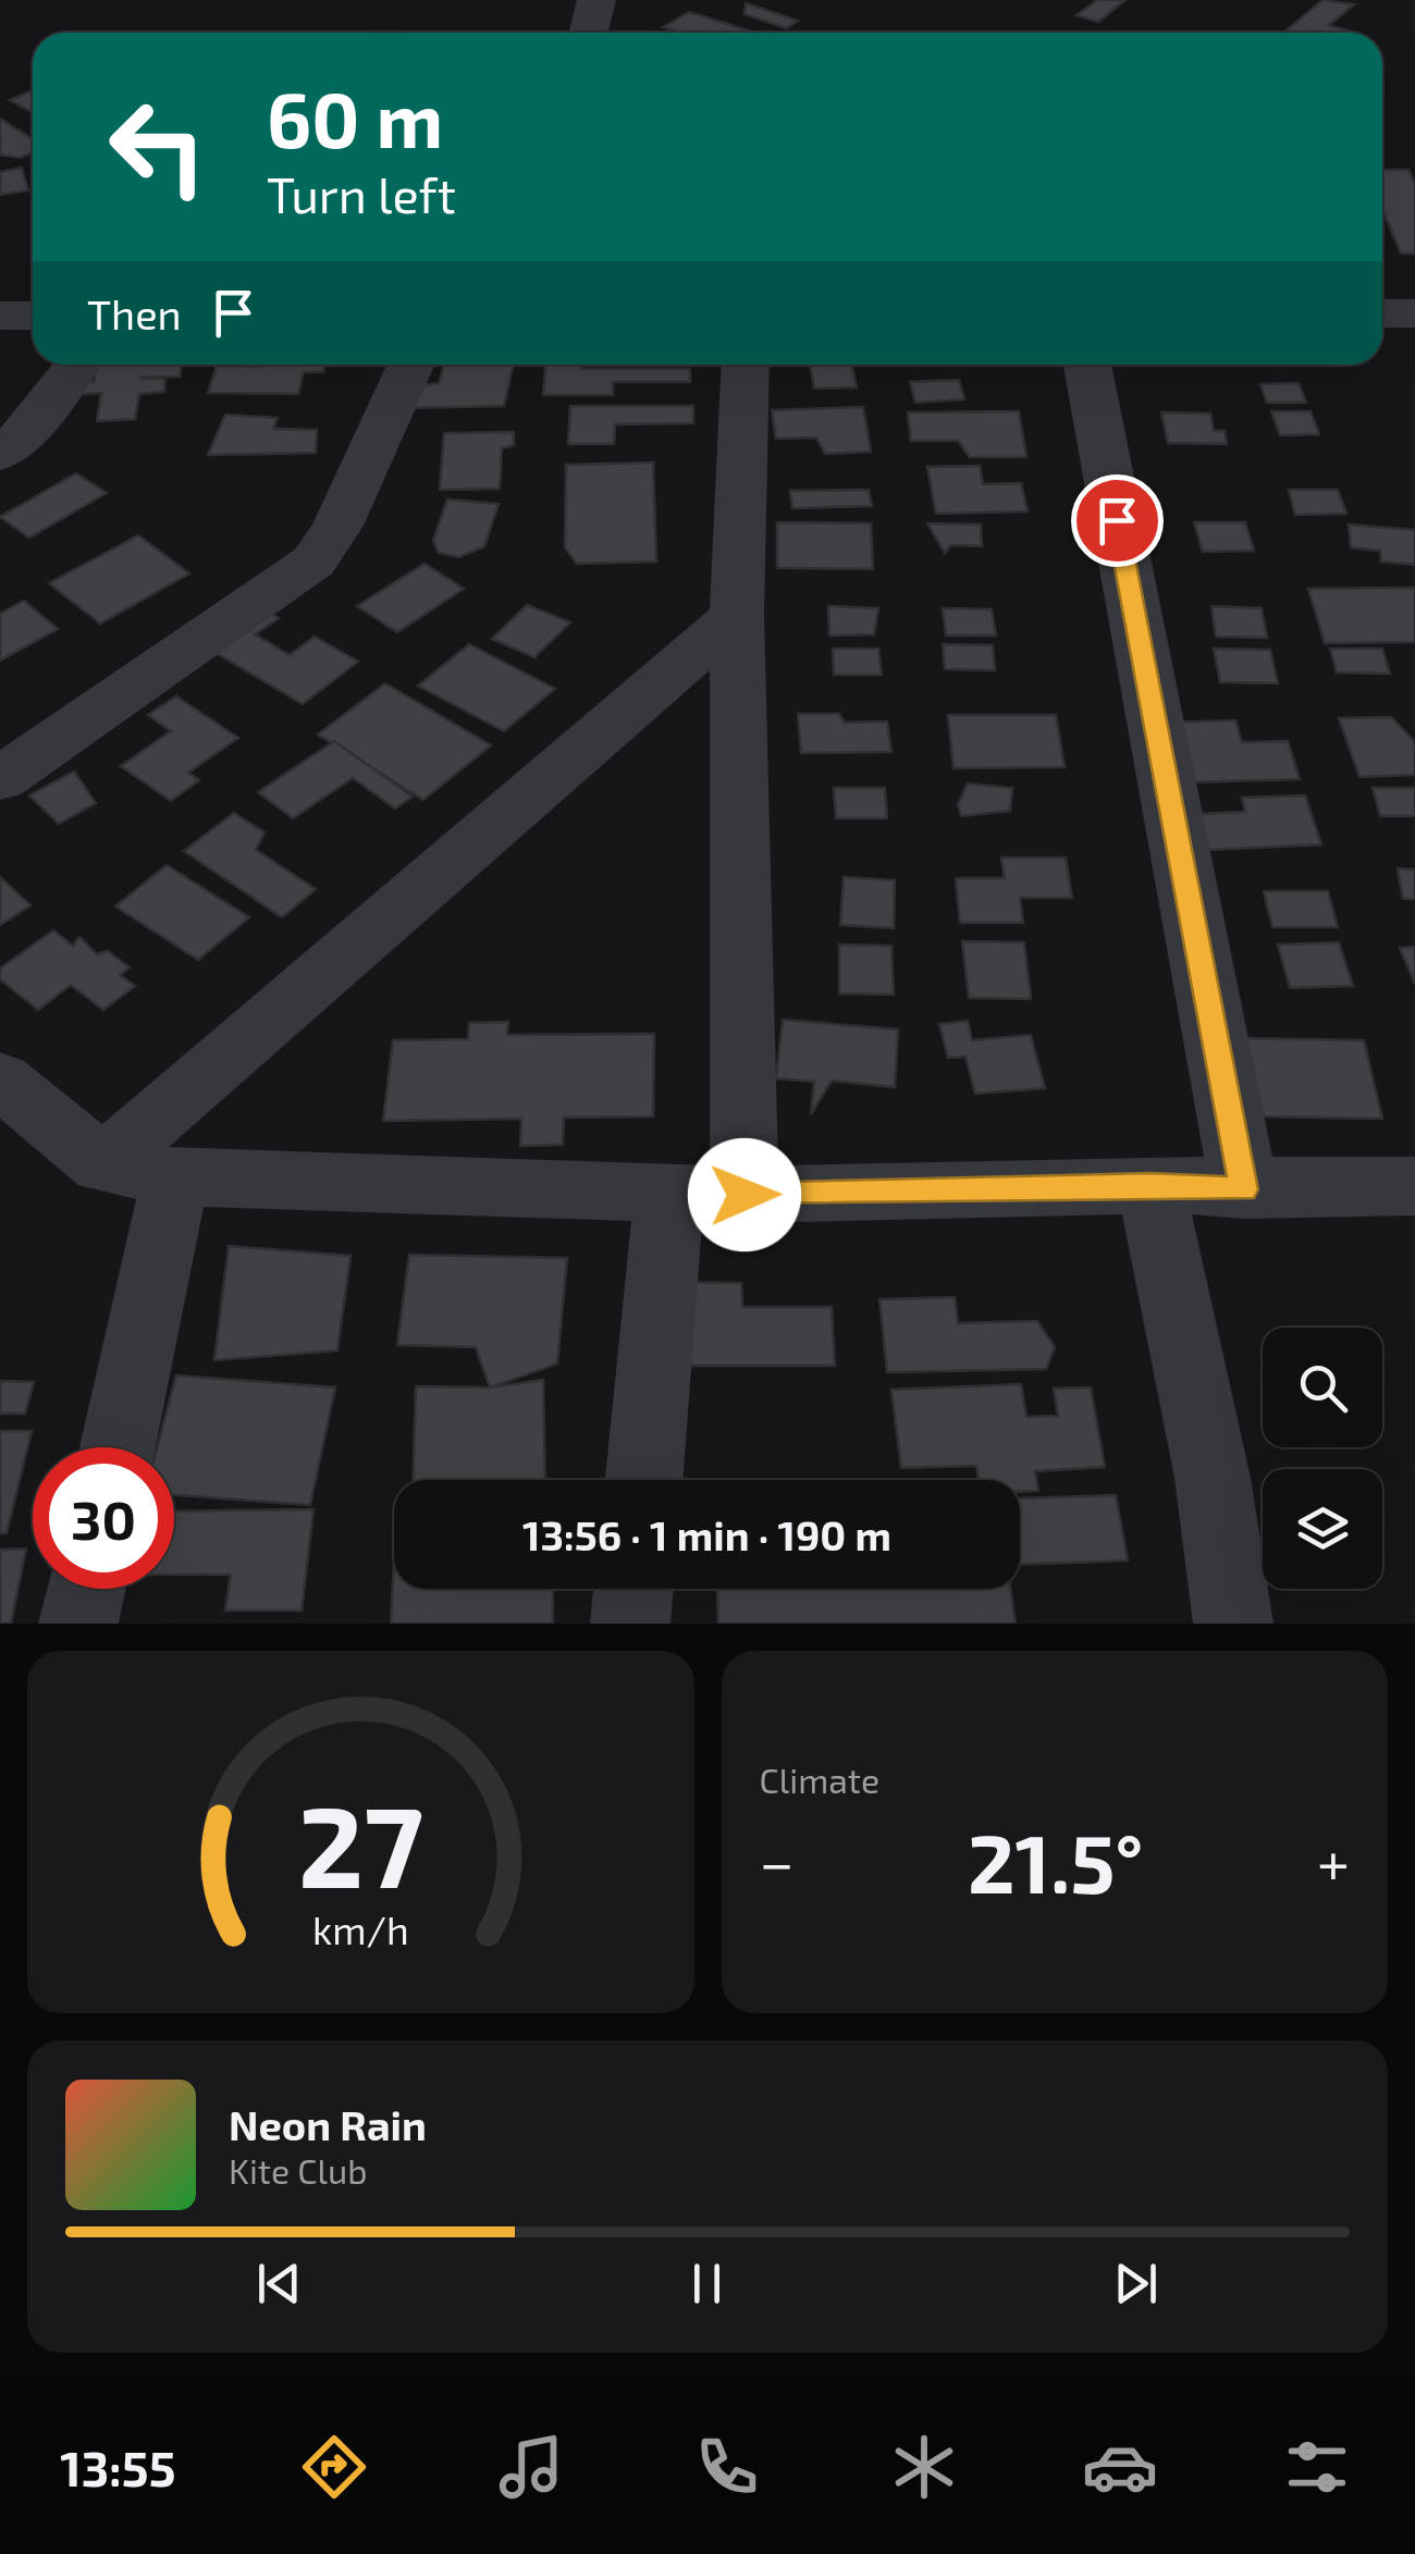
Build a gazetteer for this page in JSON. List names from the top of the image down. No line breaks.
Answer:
{"page":{"turn":["60 m","Turn left"],"then":"Then","limit":"30","trip":"13:56 · 1 min · 190 m","tile":"Climate","heat":["−","21.5°","+"],"song":["Neon Rain","Kite Club"],"tabs":"13:55","gauge":["27","km/h"]}}
